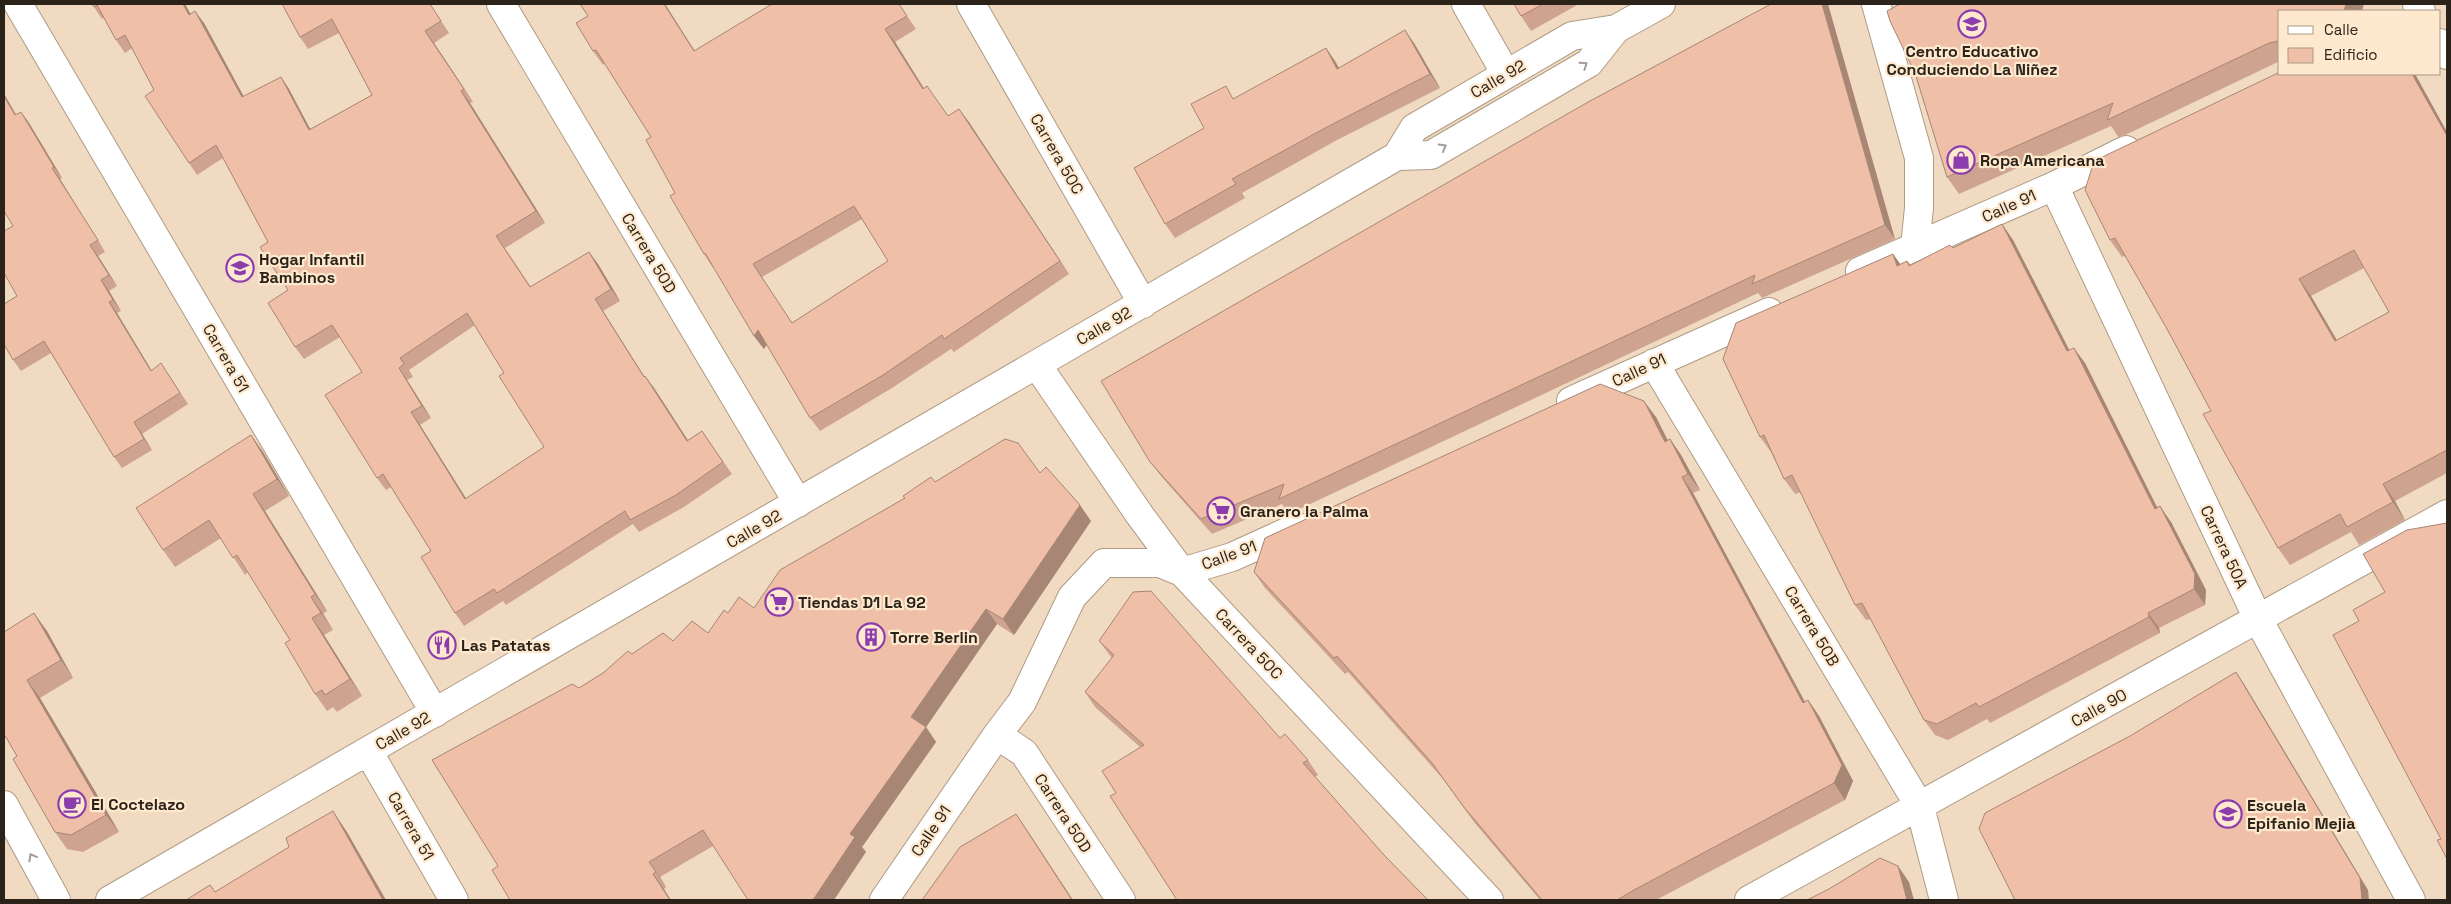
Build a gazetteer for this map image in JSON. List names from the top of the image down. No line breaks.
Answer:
{"streets":{"street":["Calle 92","Carrera 50C","Calle 91","Carrera 50D","Carrera 51","Carrera 50A","Carrera 50B","Calle 90"]},"crossings":[["Calle 92","Carrera 50C"],["Calle 92","Carrera 50D"],["Calle 92","Carrera 51"],["Carrera 50C","Calle 91"],["Calle 91","Carrera 50D"],["Calle 91","Carrera 50A"],["Calle 91","Carrera 50B"],["Carrera 50A","Calle 90"],["Carrera 50B","Calle 90"]],"places":{"school or university":["Centro Educativo Conduciendo La Niñez","Hogar Infantil Bambinos","Escuela Epifanio Mejia"],"shop":["Ropa Americana"],"supermarket":["Granero la Palma","Tiendas D1 La 92"],"building":["Torre Berlin"],"restaurant":["Las Patatas"],"cafe":["El Coctelazo"]},"legend":["Calle","Edificio"]}
